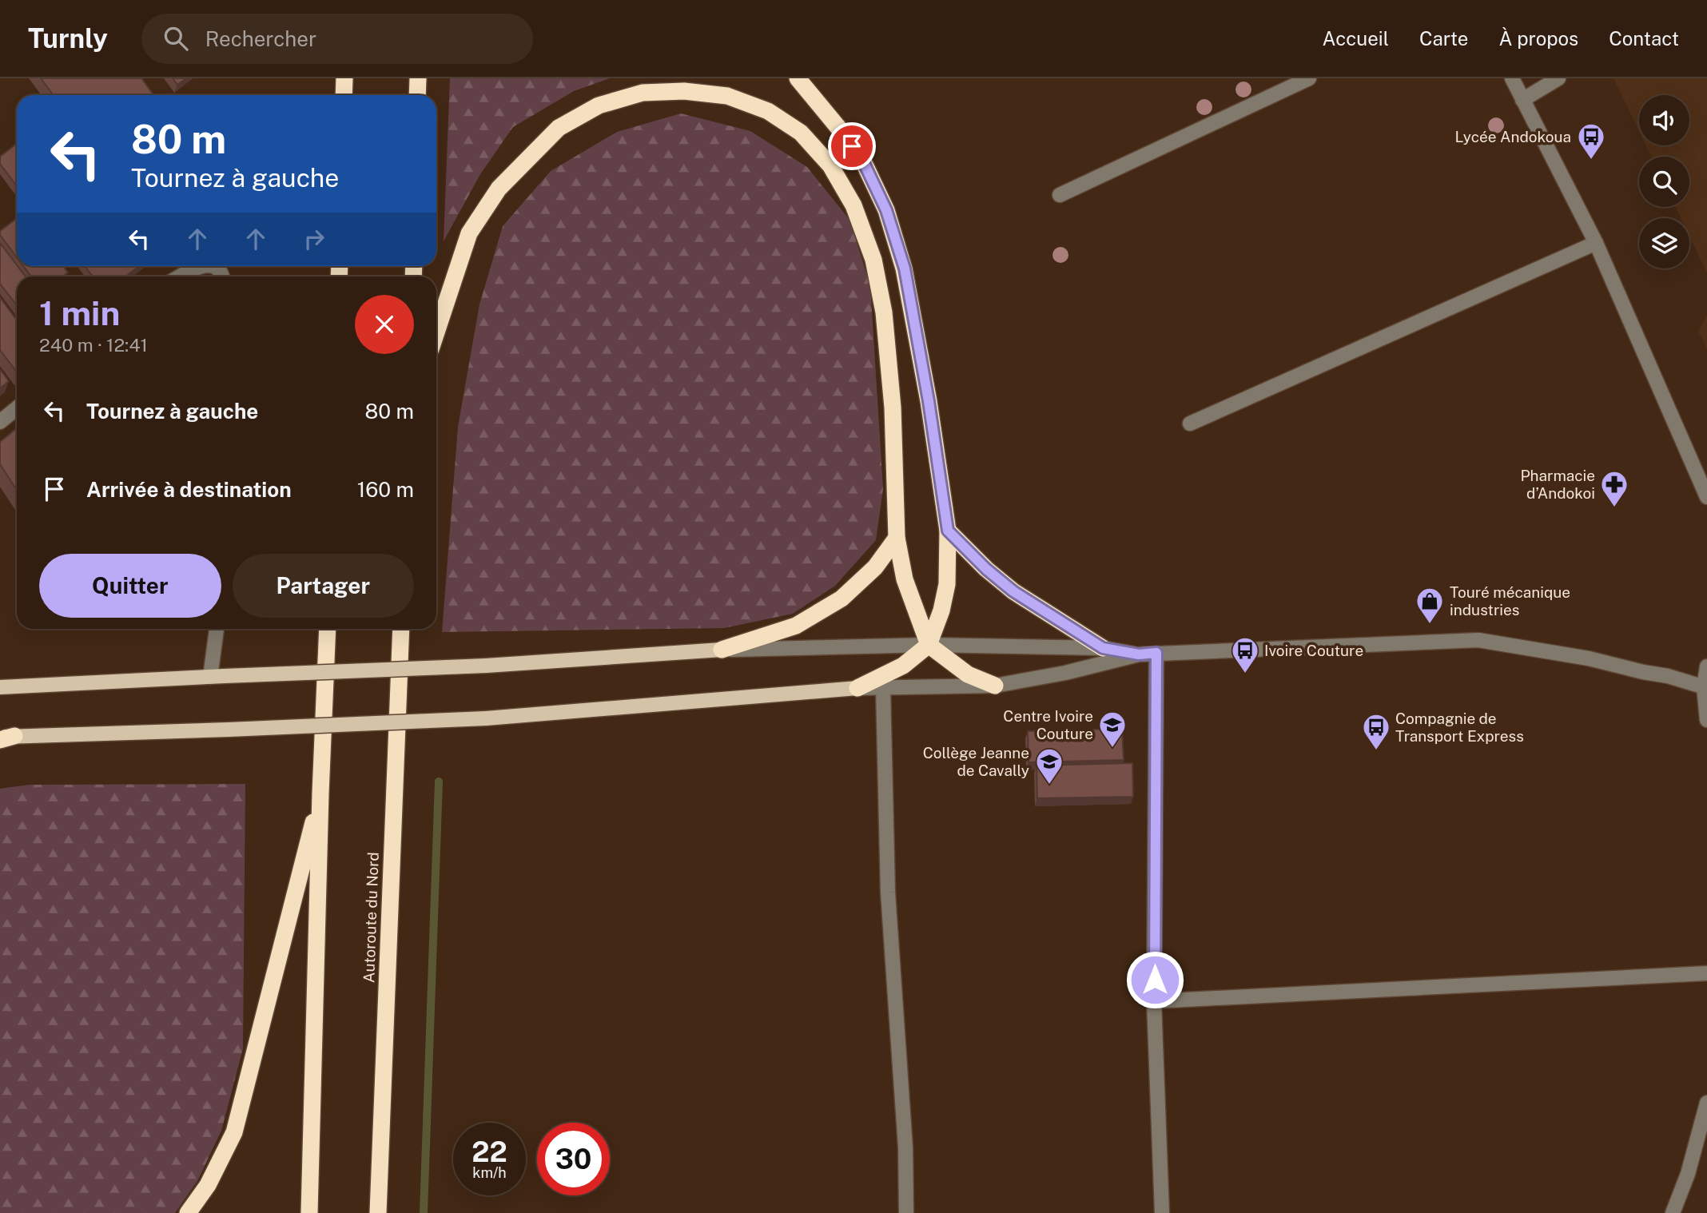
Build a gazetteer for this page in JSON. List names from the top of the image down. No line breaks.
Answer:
{"streets":{"highway":["Autoroute du Nord"]},"places":{"bus stop":["Lycée Andokoua","Ivoire Couture","Compagnie de Transport Express"],"pharmacy":["Pharmacie d’Andokoi"],"shop":["Touré mécanique industries"],"school or university":["Centre Ivoire Couture","Collège Jeanne de Cavally"]},"page":{"header":"Turnly","search":"Rechercher","nav":["Accueil","Carte","À propos","Contact"],"turn":["80 m","Tournez à gauche"],"heading":["1 min","240 m · 12:41"],"list":[{"name":"Tournez à gauche","value":"80 m"},{"name":"Arrivée à destination","value":"160 m"}],"buttons":["Quitter","Partager"],"speed":"22 km/h","limit":"30"}}
